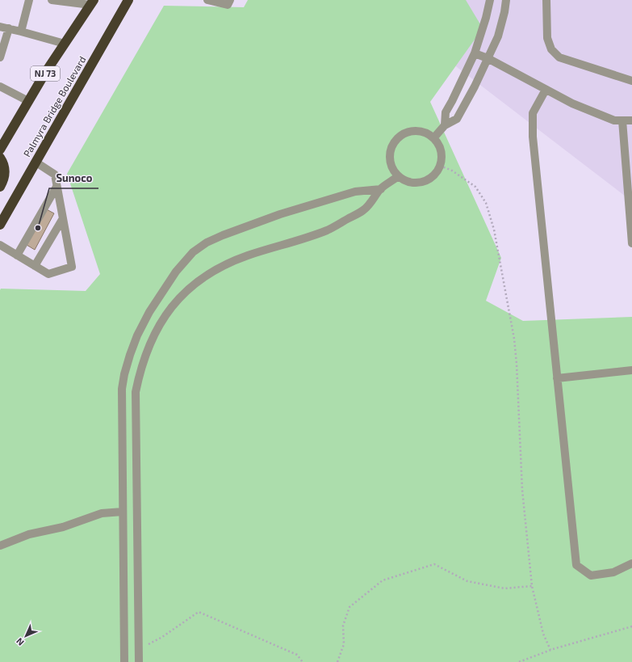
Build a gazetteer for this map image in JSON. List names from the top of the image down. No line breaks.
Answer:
{"streets":{"highway":["NJ 73","Palmyra Bridge Boulevard"]},"places":["Sunoco"],"north":"bottom left"}
